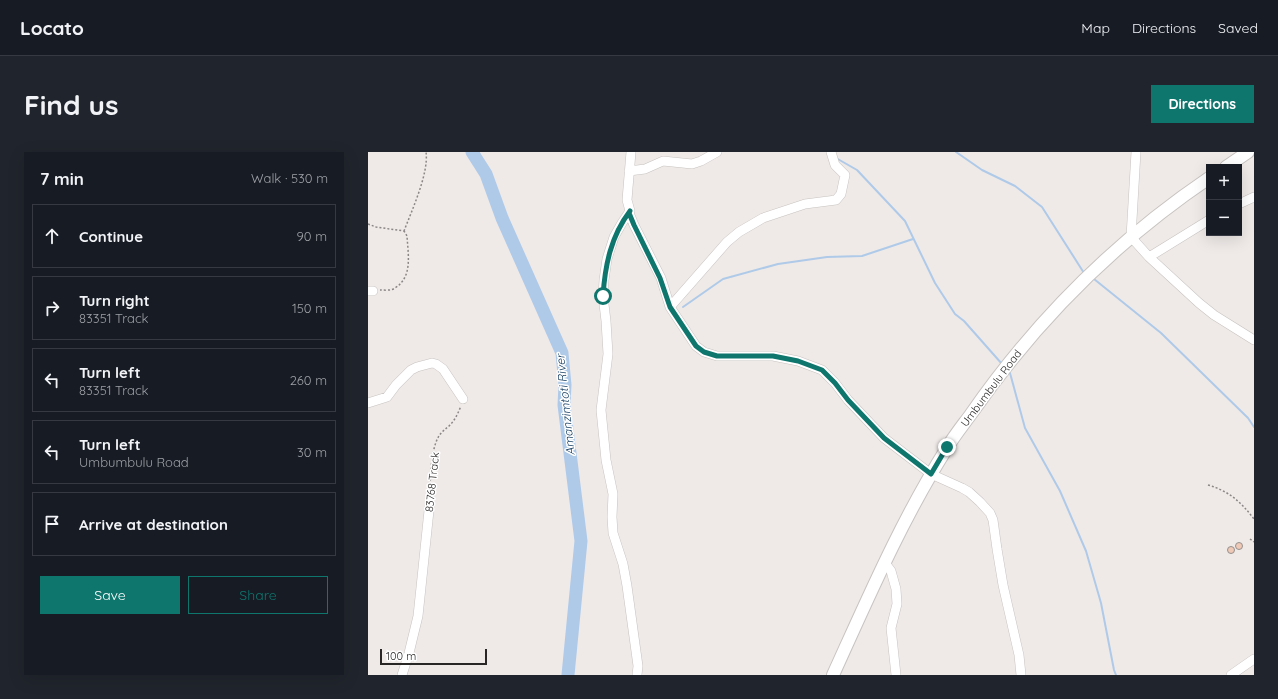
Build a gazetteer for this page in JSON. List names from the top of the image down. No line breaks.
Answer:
{"streets":{"main road":["Umbumbulu Road"],"street":["83768 Track"]},"water":["Amanzimtoti River"],"scale_bar":"100 m","page":{"header":"Locato","nav":["Map","Directions","Saved"],"buttons":["Directions",["Save","Share"]],"title":"Find us","heading":["7 min","Walk · 530 m"],"map_buttons":["+","−"],"list":[["Continue","90 m"],["Turn right","83351 Track","150 m"],["Turn left","83351 Track","260 m"],["Turn left","Umbumbulu Road","30 m"],"Arrive at destination"],"scale":"100 m"}}
